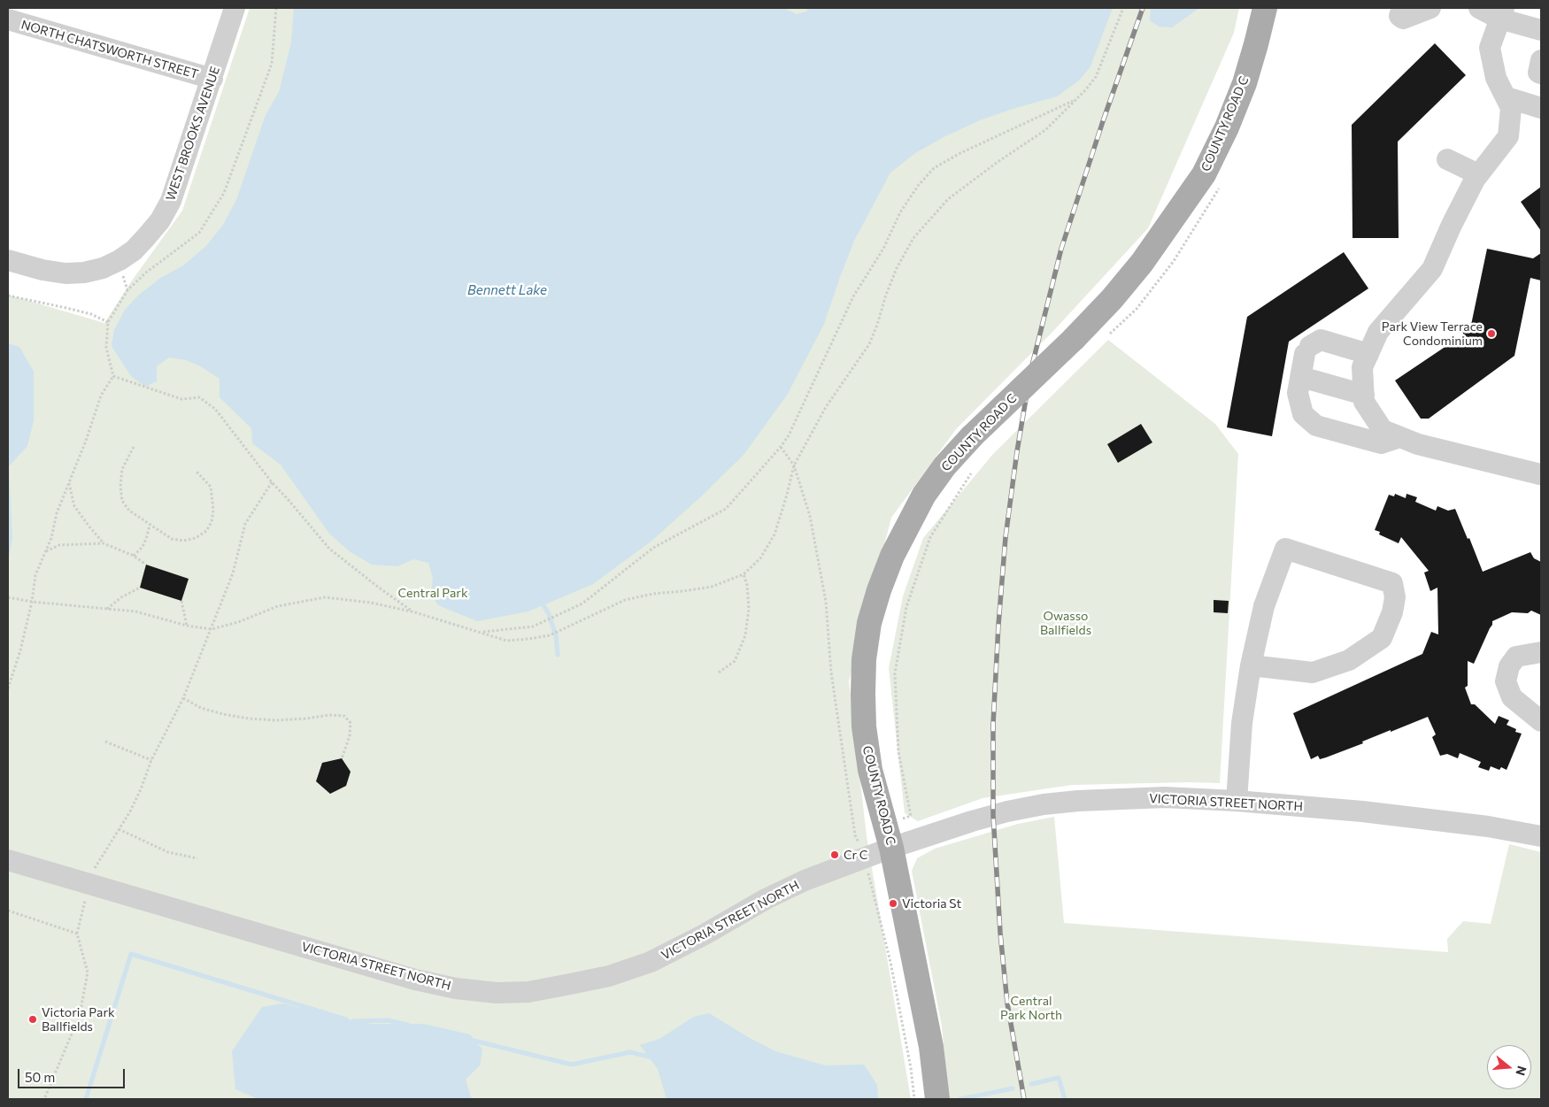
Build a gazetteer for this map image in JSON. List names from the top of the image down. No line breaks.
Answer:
{"streets":{"main road":["COUNTY ROAD C"],"street":["NORTH CHATSWORTH STREET","WEST BROOKS AVENUE","VICTORIA STREET NORTH"]},"crossings":[["NORTH CHATSWORTH STREET","WEST BROOKS AVENUE"],["COUNTY ROAD C","VICTORIA STREET NORTH"]],"water":["Bennett Lake"],"parks":["Central Park","Owasso Ballfields","Central Park North"],"places":["Park View Terrace Condominium","Cr C","Victoria St","Victoria Park Ballfields"],"scale_bar":"50 m","north":"right"}
